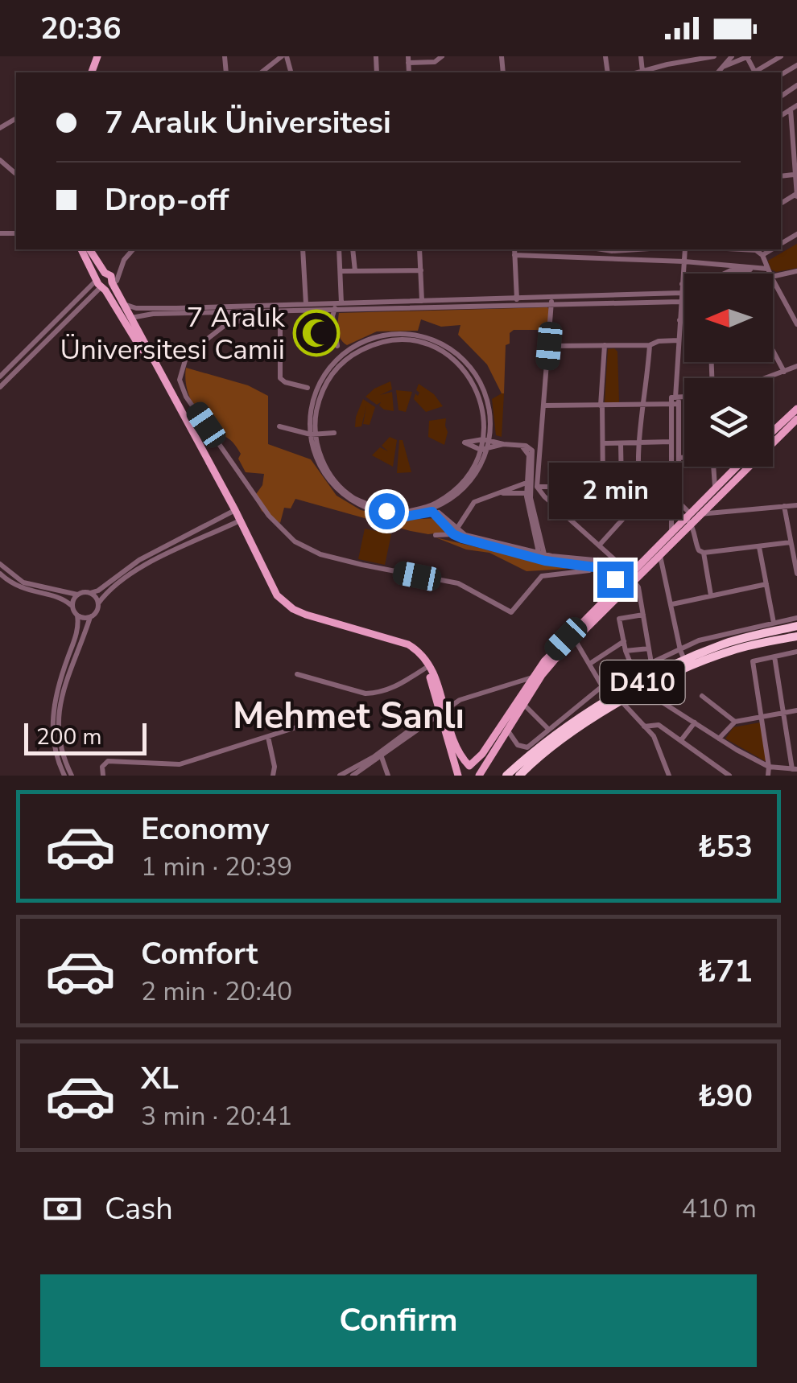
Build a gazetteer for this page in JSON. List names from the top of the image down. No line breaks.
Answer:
{"streets":{"highway":["D410"]},"districts":["Mehmet Sanlı"],"places":{"mosque":["7 Aralık Üniversitesi Camii"]},"scale_bar":"200 m","north":"left","page":{"status":"20:36","banner":["7 Aralık Üniversitesi","Drop-off"],"bubble":"2 min","scale":"200 m","list":[{"name":"Economy","note":"1 min · 20:39","value":"₺53"},{"name":"Comfort","note":"2 min · 20:40","value":"₺71"},{"name":"XL","note":"3 min · 20:41","value":"₺90"}],"pay":["Cash","410 m"],"buttons":"Confirm"}}
